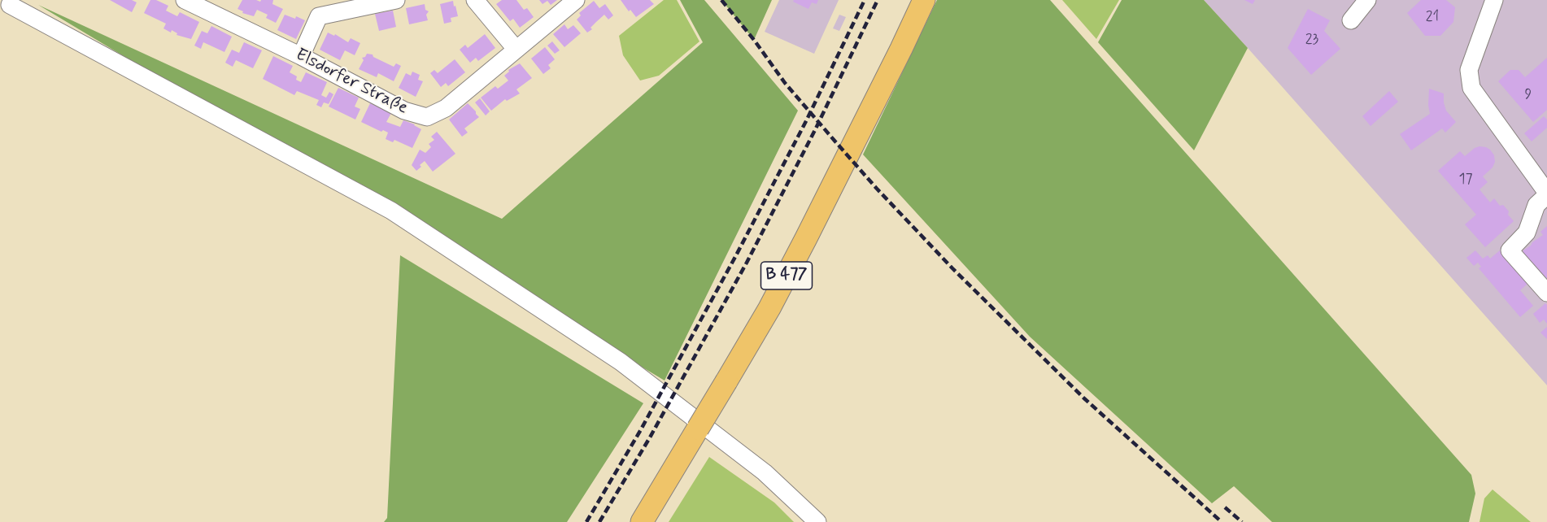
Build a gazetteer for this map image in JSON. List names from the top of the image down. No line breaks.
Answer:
{"streets":{"main road":["B 477"],"street":["Elsdorfer Straße"]},"house_numbers":["21","23","9","17"]}
